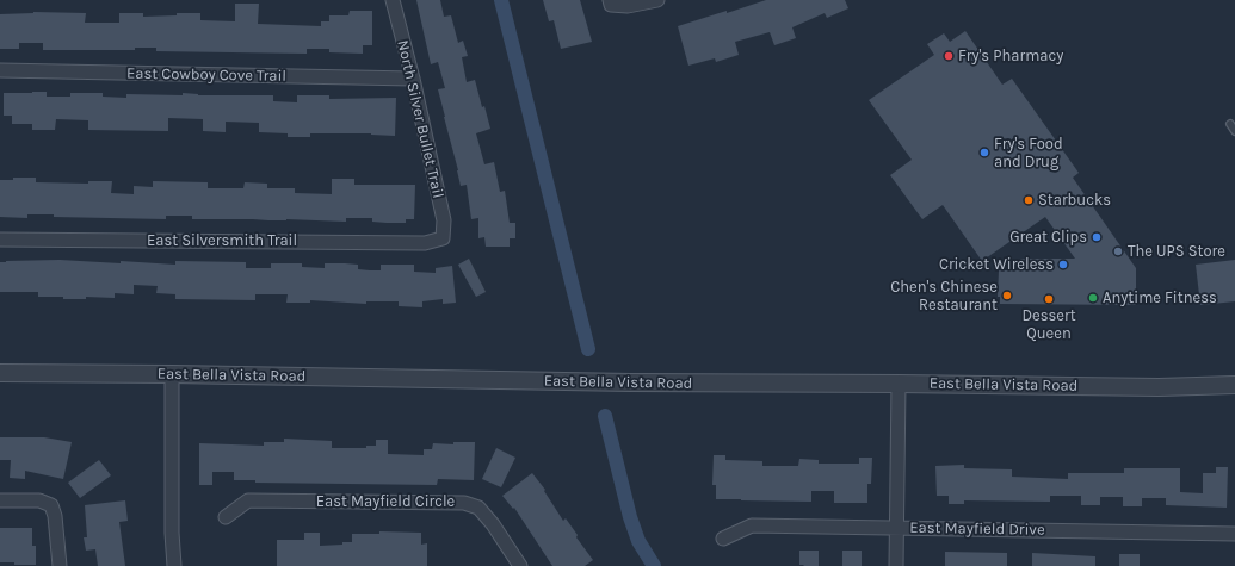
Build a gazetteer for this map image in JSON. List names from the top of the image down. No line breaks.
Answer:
{"streets":{"street":["East Cowboy Cove Trail","North Silver Bullet Trail","East Silversmith Trail","East Bella Vista Road","East Mayfield Circle","East Mayfield Drive"]},"crossings":[["East Cowboy Cove Trail","North Silver Bullet Trail"],["North Silver Bullet Trail","East Silversmith Trail"]],"places":["Fry's Pharmacy","Fry's Food and Drug","Starbucks","Great Clips","The UPS Store","Cricket Wireless","Chen's Chinese Restaurant","Anytime Fitness","Dessert Queen"]}
